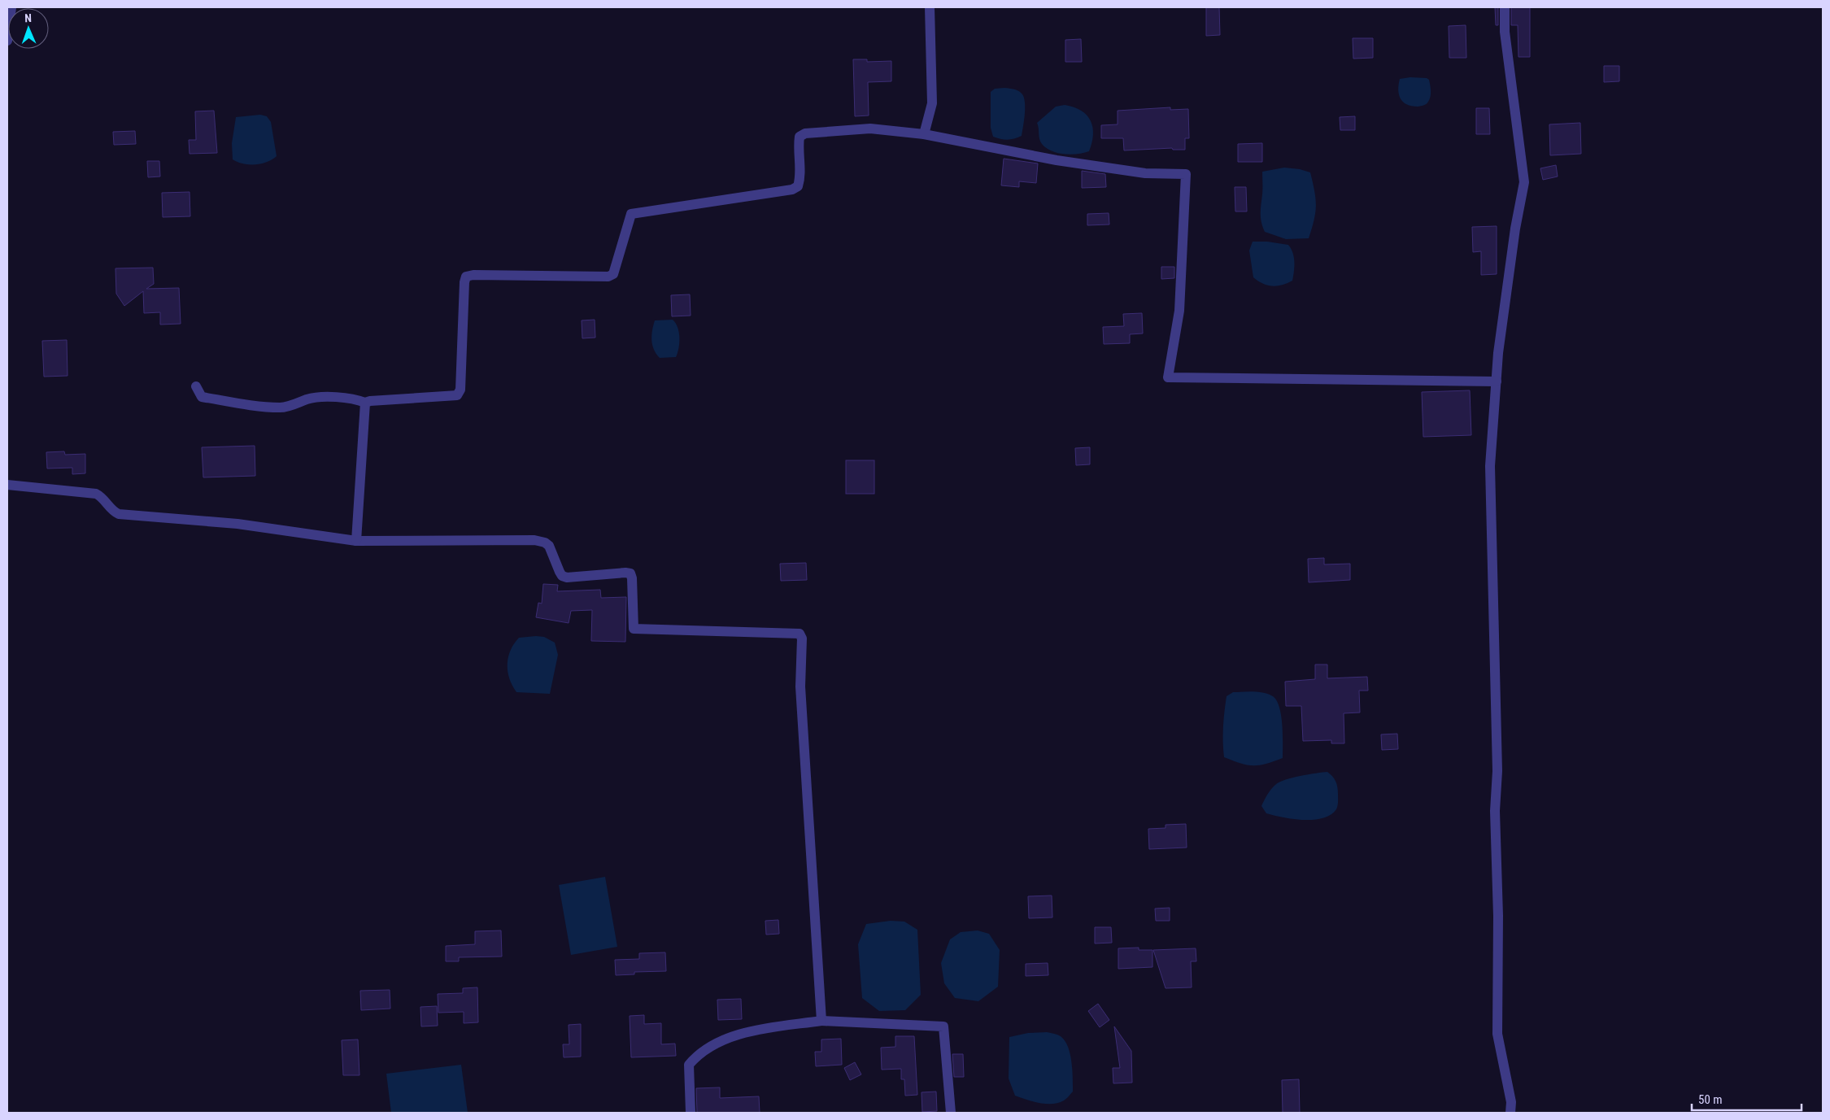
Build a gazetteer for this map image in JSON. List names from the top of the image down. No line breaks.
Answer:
{"scale_bar":"50 m","north":"top"}
